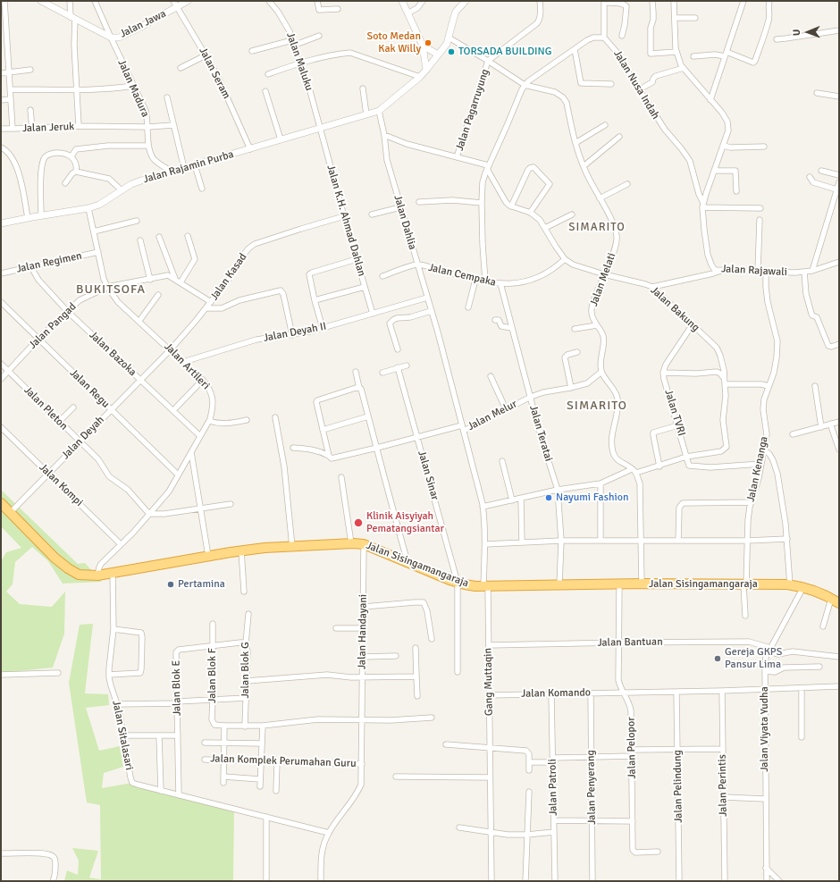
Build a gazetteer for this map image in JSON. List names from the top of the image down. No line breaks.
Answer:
{"streets":{"highway":["Jalan Sisingamangaraja"],"street":["Jalan Jawa","Jalan Maluku","Jalan Seram","Jalan Nusa Indah","Jalan Madura","Jalan Pagarruyung","Jalan Jeruk","Jalan Rajamin Purba","Jalan K.H. Ahmad Dahlan","Jalan Dahlia","Jalan Regimen","Jalan Rajawali","Jalan Cempaka","Jalan Kasad","Jalan Melati","Jalan Bakung","Jalan Pangad","Jalan Deyah II","Jalan Bazoka","Jalan Artileri","Jalan Regu","Jalan Pleton","Jalan TVRI","Jalan Melur","Jalan Teratai","Jalan Deyah","Jalan Kenanga","Jalan Sinar","Jalan Kompi","Jalan Handayani","Jalan Bantuan","Jalan Blok G","Jalan Blok F","Gang Muttaqin","Jalan Blok E","Jalan Komando","Jalan Viyata Yudha","Jalan Sitalasari","Jalan Pelopor","Jalan Komplek Perumahan Guru","Jalan Perintis","Jalan Pelindung","Jalan Patroli","Jalan Penyerang"]},"crossings":[["Jalan Jawa","Jalan Seram"],["Jalan Jawa","Jalan Madura"],["Jalan Maluku","Jalan Rajamin Purba"],["Jalan Maluku","Jalan K.H. Ahmad Dahlan"],["Jalan Seram","Jalan Rajamin Purba"],["Jalan Nusa Indah","Jalan Rajawali"],["Jalan Nusa Indah","Jalan Melati"],["Jalan Madura","Jalan Jeruk"],["Jalan Madura","Jalan Rajamin Purba"],["Jalan Pagarruyung","Jalan Melati"],["Jalan Rajamin Purba","Jalan K.H. Ahmad Dahlan"],["Jalan Rajamin Purba","Jalan Dahlia"],["Jalan Rajamin Purba","Jalan Artileri"],["Jalan K.H. Ahmad Dahlan","Jalan Kasad"],["Jalan K.H. Ahmad Dahlan","Jalan Deyah II"],["Jalan Dahlia","Jalan Cempaka"],["Jalan Dahlia","Jalan Deyah II"],["Jalan Dahlia","Jalan Melur"],["Jalan Dahlia","Gang Muttaqin"],["Jalan Regimen","Jalan Bazoka"],["Jalan Regimen","Jalan Artileri"],["Jalan Rajawali","Jalan Kenanga"],["Jalan Cempaka","Jalan Bakung"],["Jalan Cempaka","Jalan Teratai"],["Jalan Kasad","Jalan Pangad"],["Jalan Kasad","Jalan Artileri"],["Jalan Kasad","Jalan Deyah"],["Jalan Melati","Jalan Bakung"],["Jalan Melati","Jalan Melur"],["Jalan Bakung","Jalan TVRI"],["Jalan Pangad","Jalan Bazoka"],["Jalan Pangad","Jalan Artileri"],["Jalan Pangad","Jalan Regu"],["Jalan Pangad","Jalan Pleton"],["Jalan Deyah II","Jalan Artileri"],["Jalan Bazoka","Jalan Artileri"],["Jalan Bazoka","Jalan Deyah"],["Jalan Artileri","Jalan Regu"],["Jalan Artileri","Jalan Pleton"],["Jalan Artileri","Jalan Deyah"],["Jalan Artileri","Jalan Kompi"],["Jalan Artileri","Jalan Sisingamangaraja"],["Jalan Regu","Jalan Deyah"],["Jalan Pleton","Jalan Deyah"],["Jalan Melur","Jalan Teratai"],["Jalan Melur","Jalan Sinar"],["Jalan Melur","Gang Muttaqin"],["Jalan Teratai","Jalan Sisingamangaraja"],["Jalan Deyah","Jalan Kompi"],["Jalan Deyah","Jalan Sisingamangaraja"],["Jalan Kenanga","Jalan Sisingamangaraja"],["Jalan Sinar","Jalan Sisingamangaraja"],["Jalan Sisingamangaraja","Jalan Handayani"],["Jalan Sisingamangaraja","Gang Muttaqin"],["Jalan Sisingamangaraja","Jalan Viyata Yudha"],["Jalan Sisingamangaraja","Jalan Sitalasari"],["Jalan Sisingamangaraja","Jalan Pelopor"],["Jalan Handayani","Jalan Sitalasari"],["Jalan Handayani","Jalan Komplek Perumahan Guru"],["Jalan Bantuan","Gang Muttaqin"],["Jalan Bantuan","Jalan Viyata Yudha"],["Jalan Bantuan","Jalan Pelopor"],["Jalan Blok G","Jalan Blok E"],["Jalan Blok F","Jalan Blok E"],["Gang Muttaqin","Jalan Komando"],["Jalan Blok E","Jalan Sitalasari"],["Jalan Komando","Jalan Pelopor"],["Jalan Komando","Jalan Patroli"],["Jalan Komando","Jalan Penyerang"]],"districts":["SIMARITO","BUKITSOFA","SIMARITO"],"places":["Soto Medan Kak Willy","TORSADA BUILDING","Nayumi Fashion","Klinik Aisyiyah Pematangsiantar","Pertamina","Gereja GKPS Pansur Lima"],"north":"left"}
